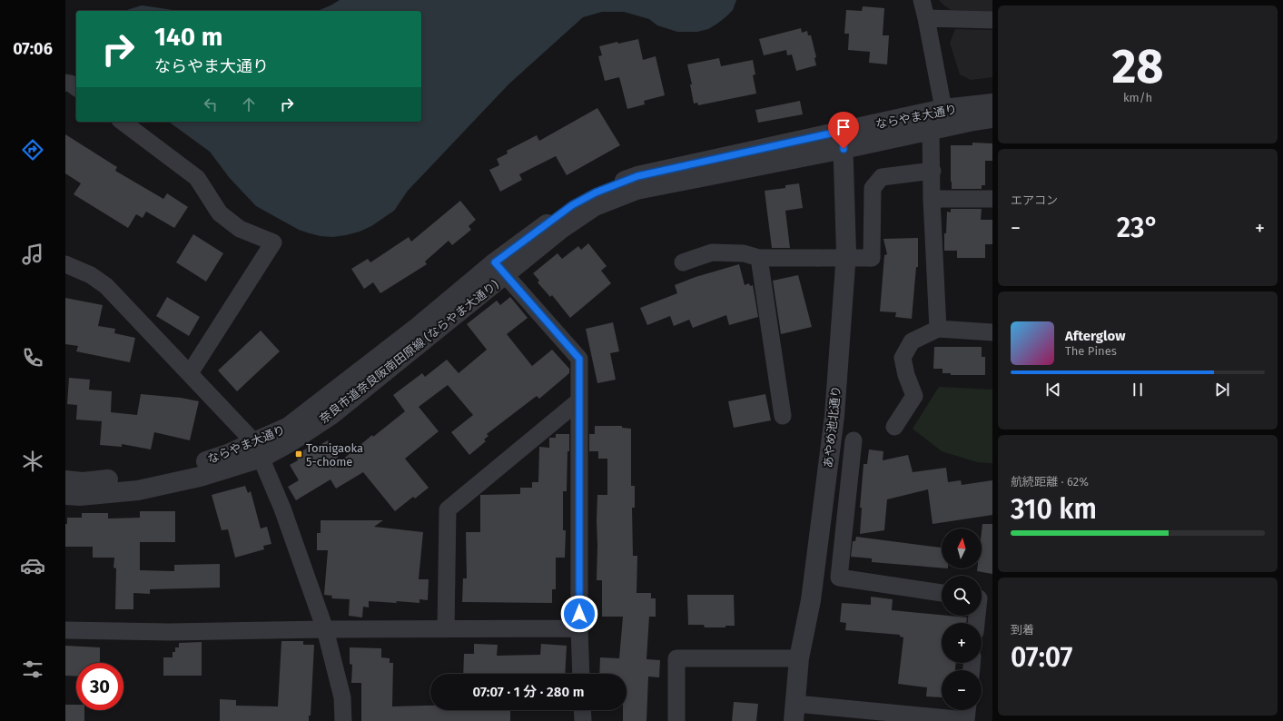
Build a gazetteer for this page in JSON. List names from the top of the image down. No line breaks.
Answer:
{"streets":{"street":["ならやま大通り","あやめ池北通り"]},"crossings":[["ならやま大通り","あやめ池北通り"]],"places":{"transit":["Tomigaoka 5-chome"]},"north":"top","page":{"tabs":"07:06","tile":[["28","km/h"],"エアコン",["航続距離 · 62%","310 km"],["到着","07:07"]],"turn":["140 m","ならやま大通り"],"heat":["−","23°","+"],"song":["Afterglow","The Pines"],"map_buttons":["+","−"],"limit":"30","trip":"07:07 · 1 分 · 280 m"}}
